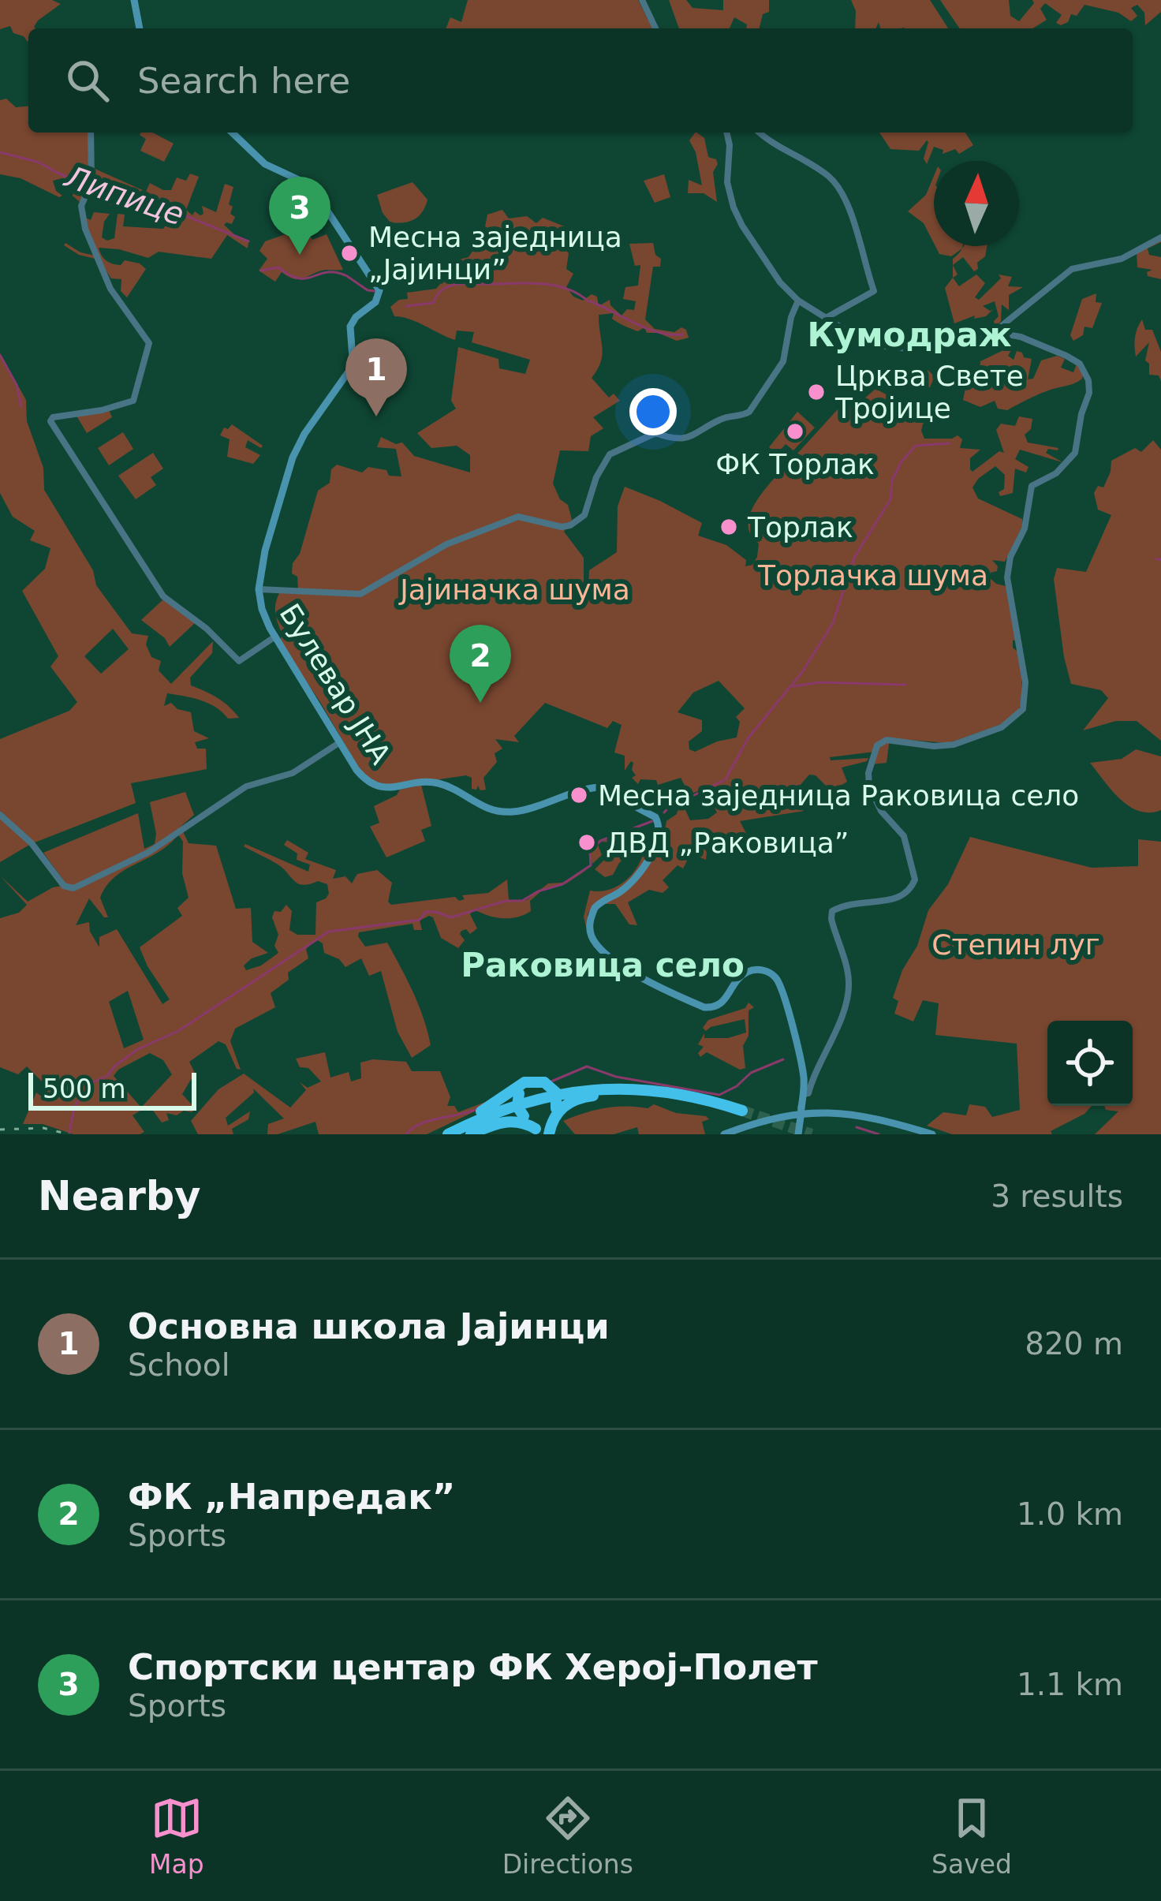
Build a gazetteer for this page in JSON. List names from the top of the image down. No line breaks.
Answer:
{"streets":{"main road":["Булевар ЈНА"]},"districts":["Кумодраж","Раковица село"],"water":["Липице"],"parks":["Торлачка шума","Јајиначка шума","Степин луг"],"places":["Месна заједница „Јајинци”","Црква Свете Тројице","ФК Торлак","Торлак","Месна заједница Раковица село","ДВД „Раковица”"],"scale_bar":"500 m","north":"top","page":{"search":"Search here","pins":["3","1","2"],"scale":"500 m","heading":["Nearby","3 results"],"list":[{"mark":"1","name":"Основна школа Јајинци","note":"School","value":"820 m"},{"mark":"2","name":"ФК „Напредак”","note":"Sports","value":"1.0 km"},{"mark":"3","name":"Спортски центар ФК Херој-Полет","note":"Sports","value":"1.1 km"}],"nav":["Map","Directions","Saved"]}}
